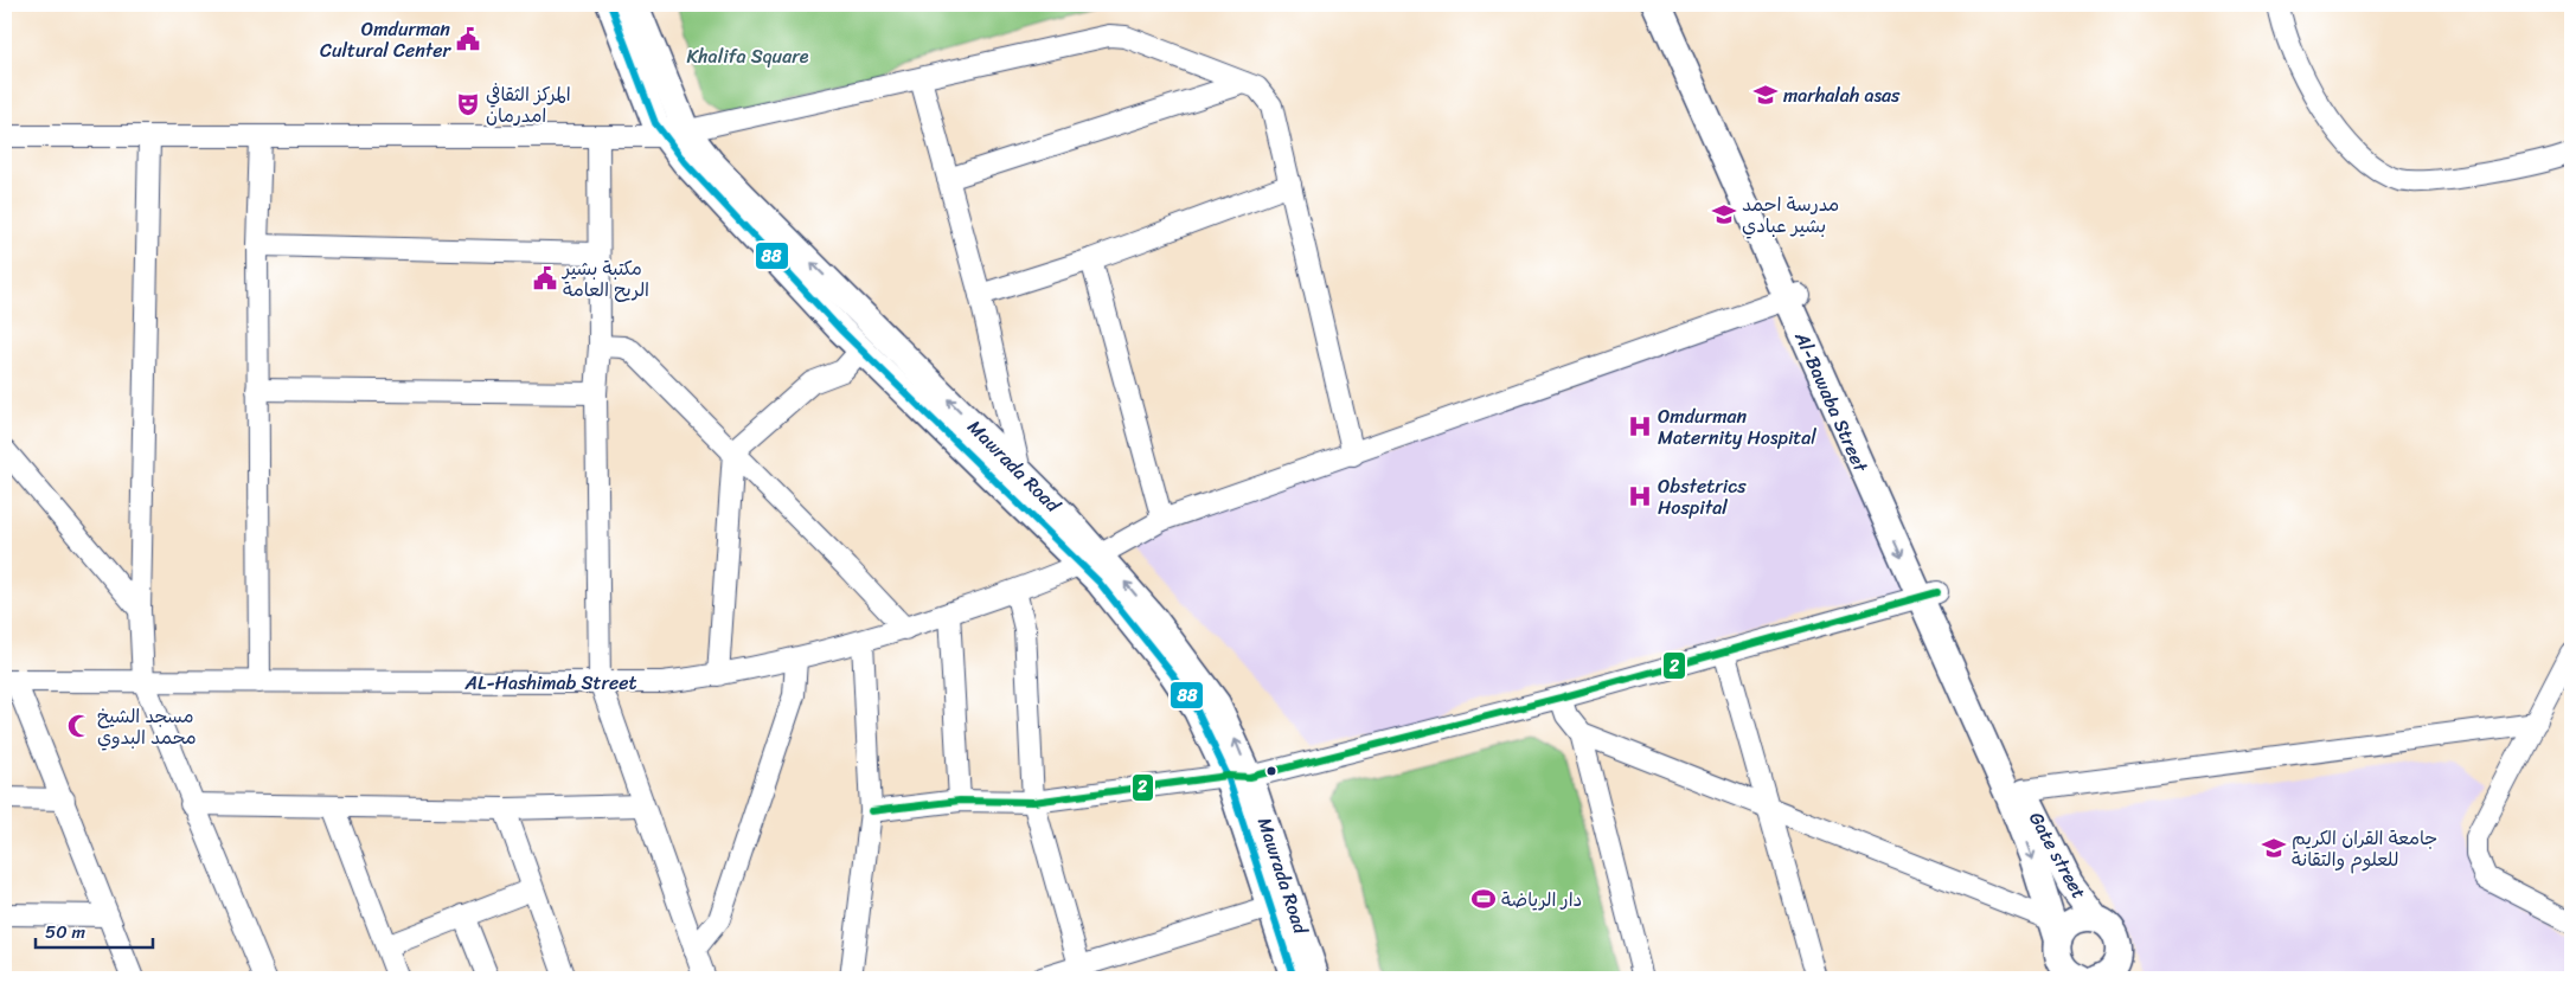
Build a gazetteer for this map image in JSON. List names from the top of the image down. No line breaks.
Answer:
{"streets":{"main road":["Al-Bawaba Street","Mawrada Road","Gate street"],"street":["AL-Hashimab Street"]},"crossings":[["Al-Bawaba Street","AL-Hashimab Street"],["Al-Bawaba Street","Gate street"],["Mawrada Road","AL-Hashimab Street"]],"parks":["Khalifa Square"],"places":{"public building":["Omdurman Cultural Center","مكتبة بشير الريح العامة"],"school or university":["marhalah asas","مدرسة احمد بشير عبادي","جامعة القران الكريم للعلوم والتقانة"],"theatre":["المركز الثقافي امدرمان"],"hospital":["Omdurman Maternity Hospital","Obstetrics Hospital"],"mosque":["مسجد الشيخ محمد البدوي"],"sports":["دار الرياضة"]},"lines":["transit line 88","transit line 2"],"scale_bar":"50 m"}
